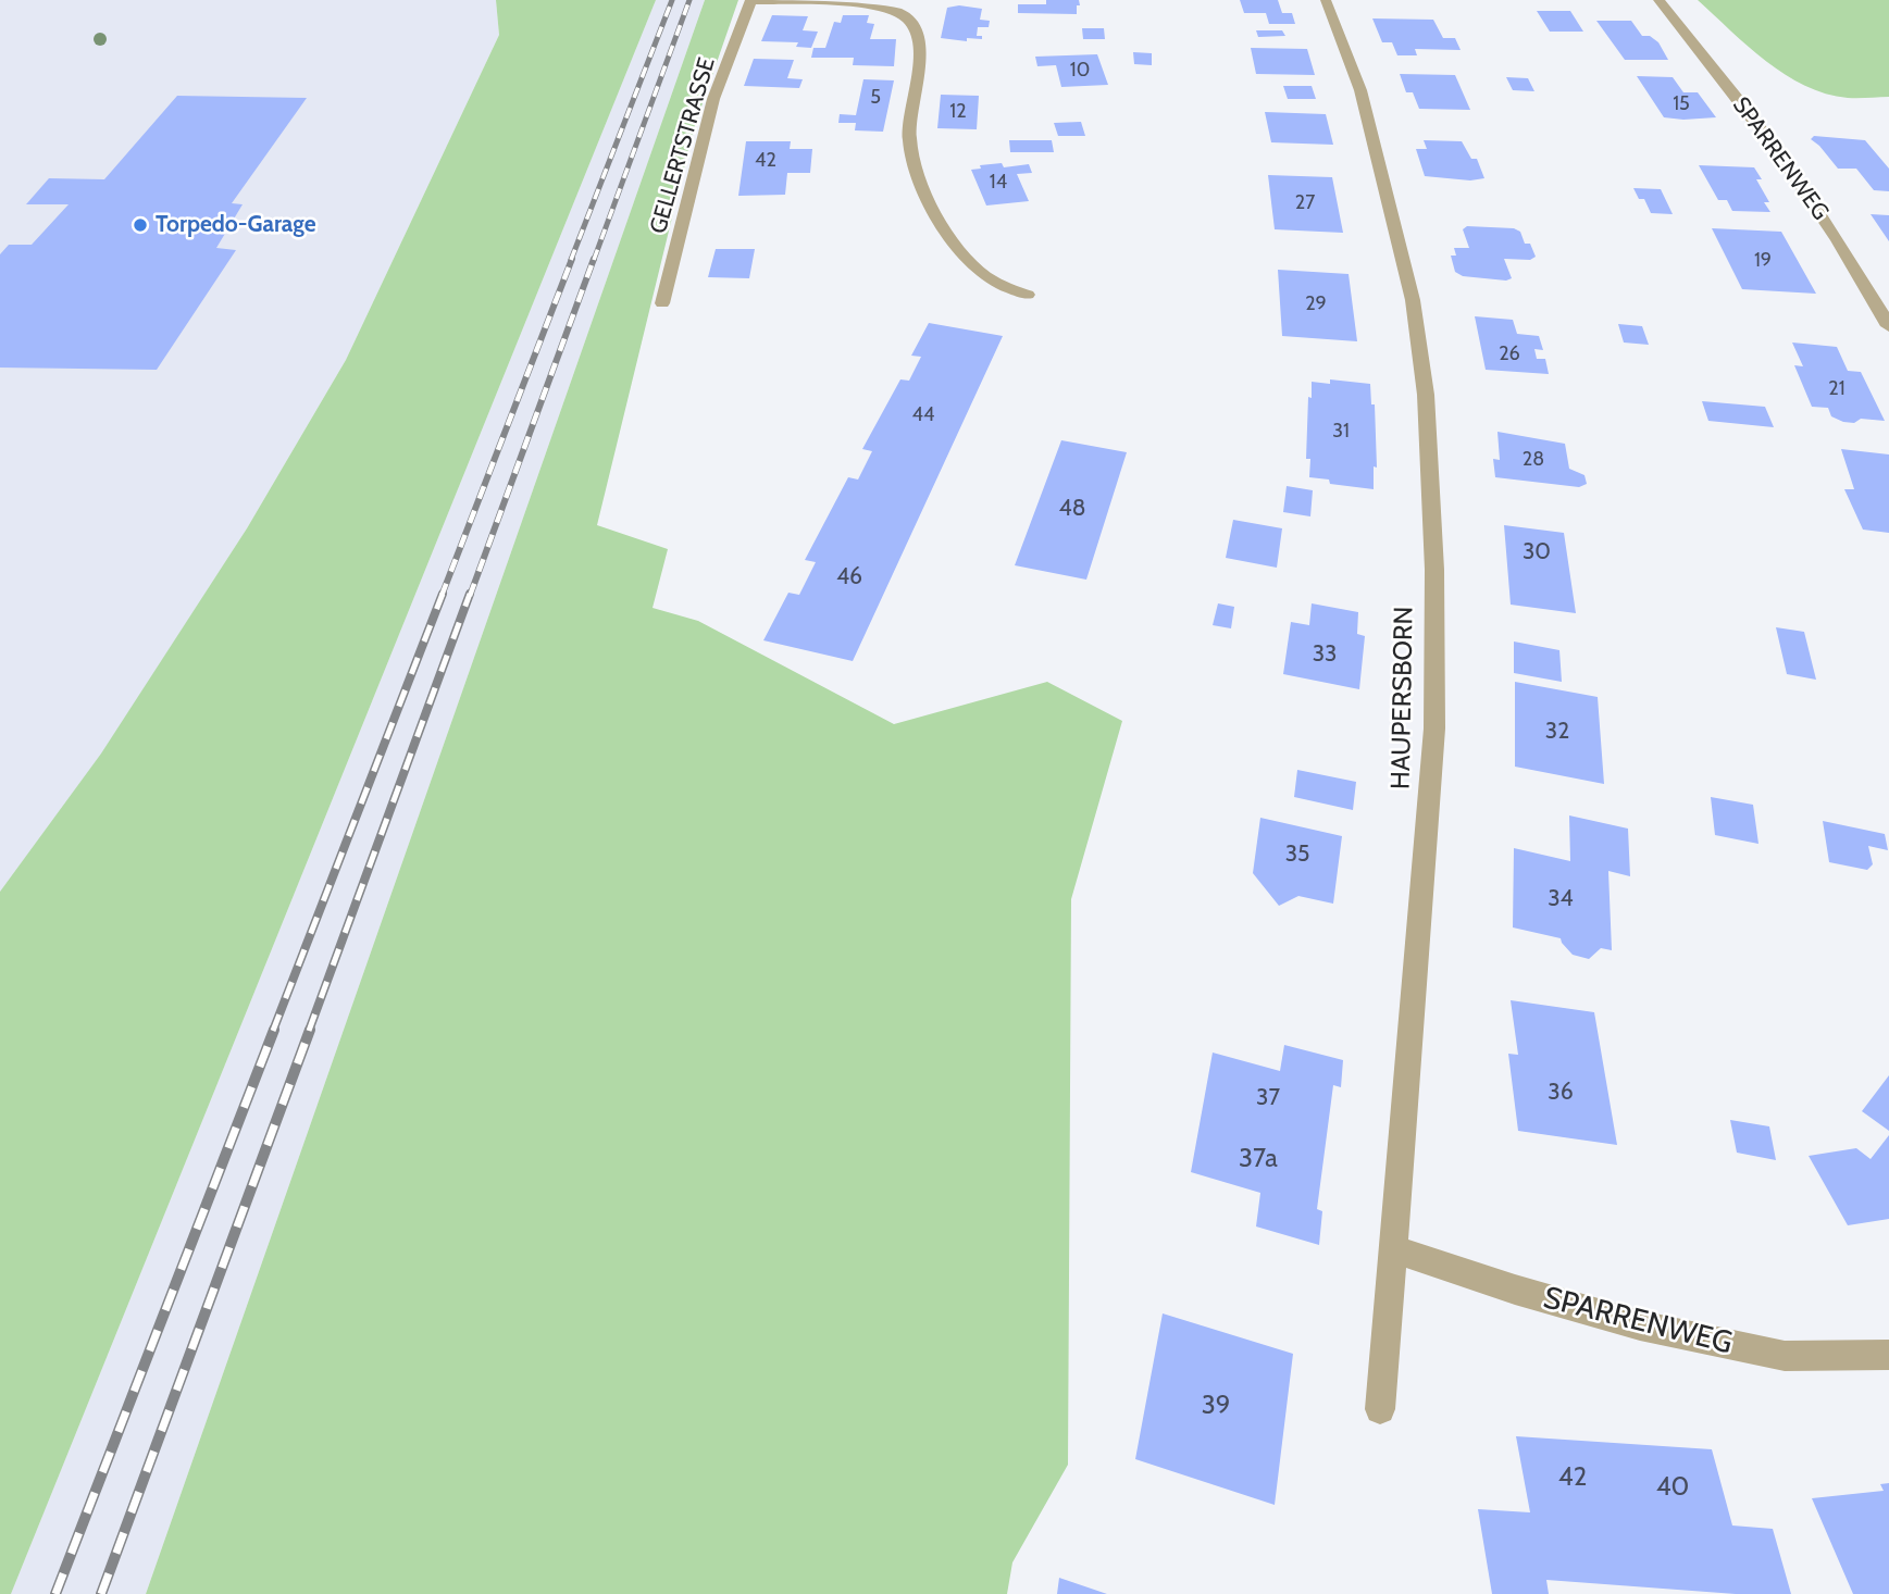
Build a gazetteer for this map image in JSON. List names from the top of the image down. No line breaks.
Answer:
{"streets":{"street":["GELLERTSTRASSE","SPARRENWEG","HAUPERSBORN"]},"crossings":[["SPARRENWEG","HAUPERSBORN"]],"places":["Torpedo-Garage"],"house_numbers":["10","5","15","12","42","14","27","19","29","26","21","44","31","28","48","30","46","33","32","35","34","36","37","37a","39","42","40"]}
